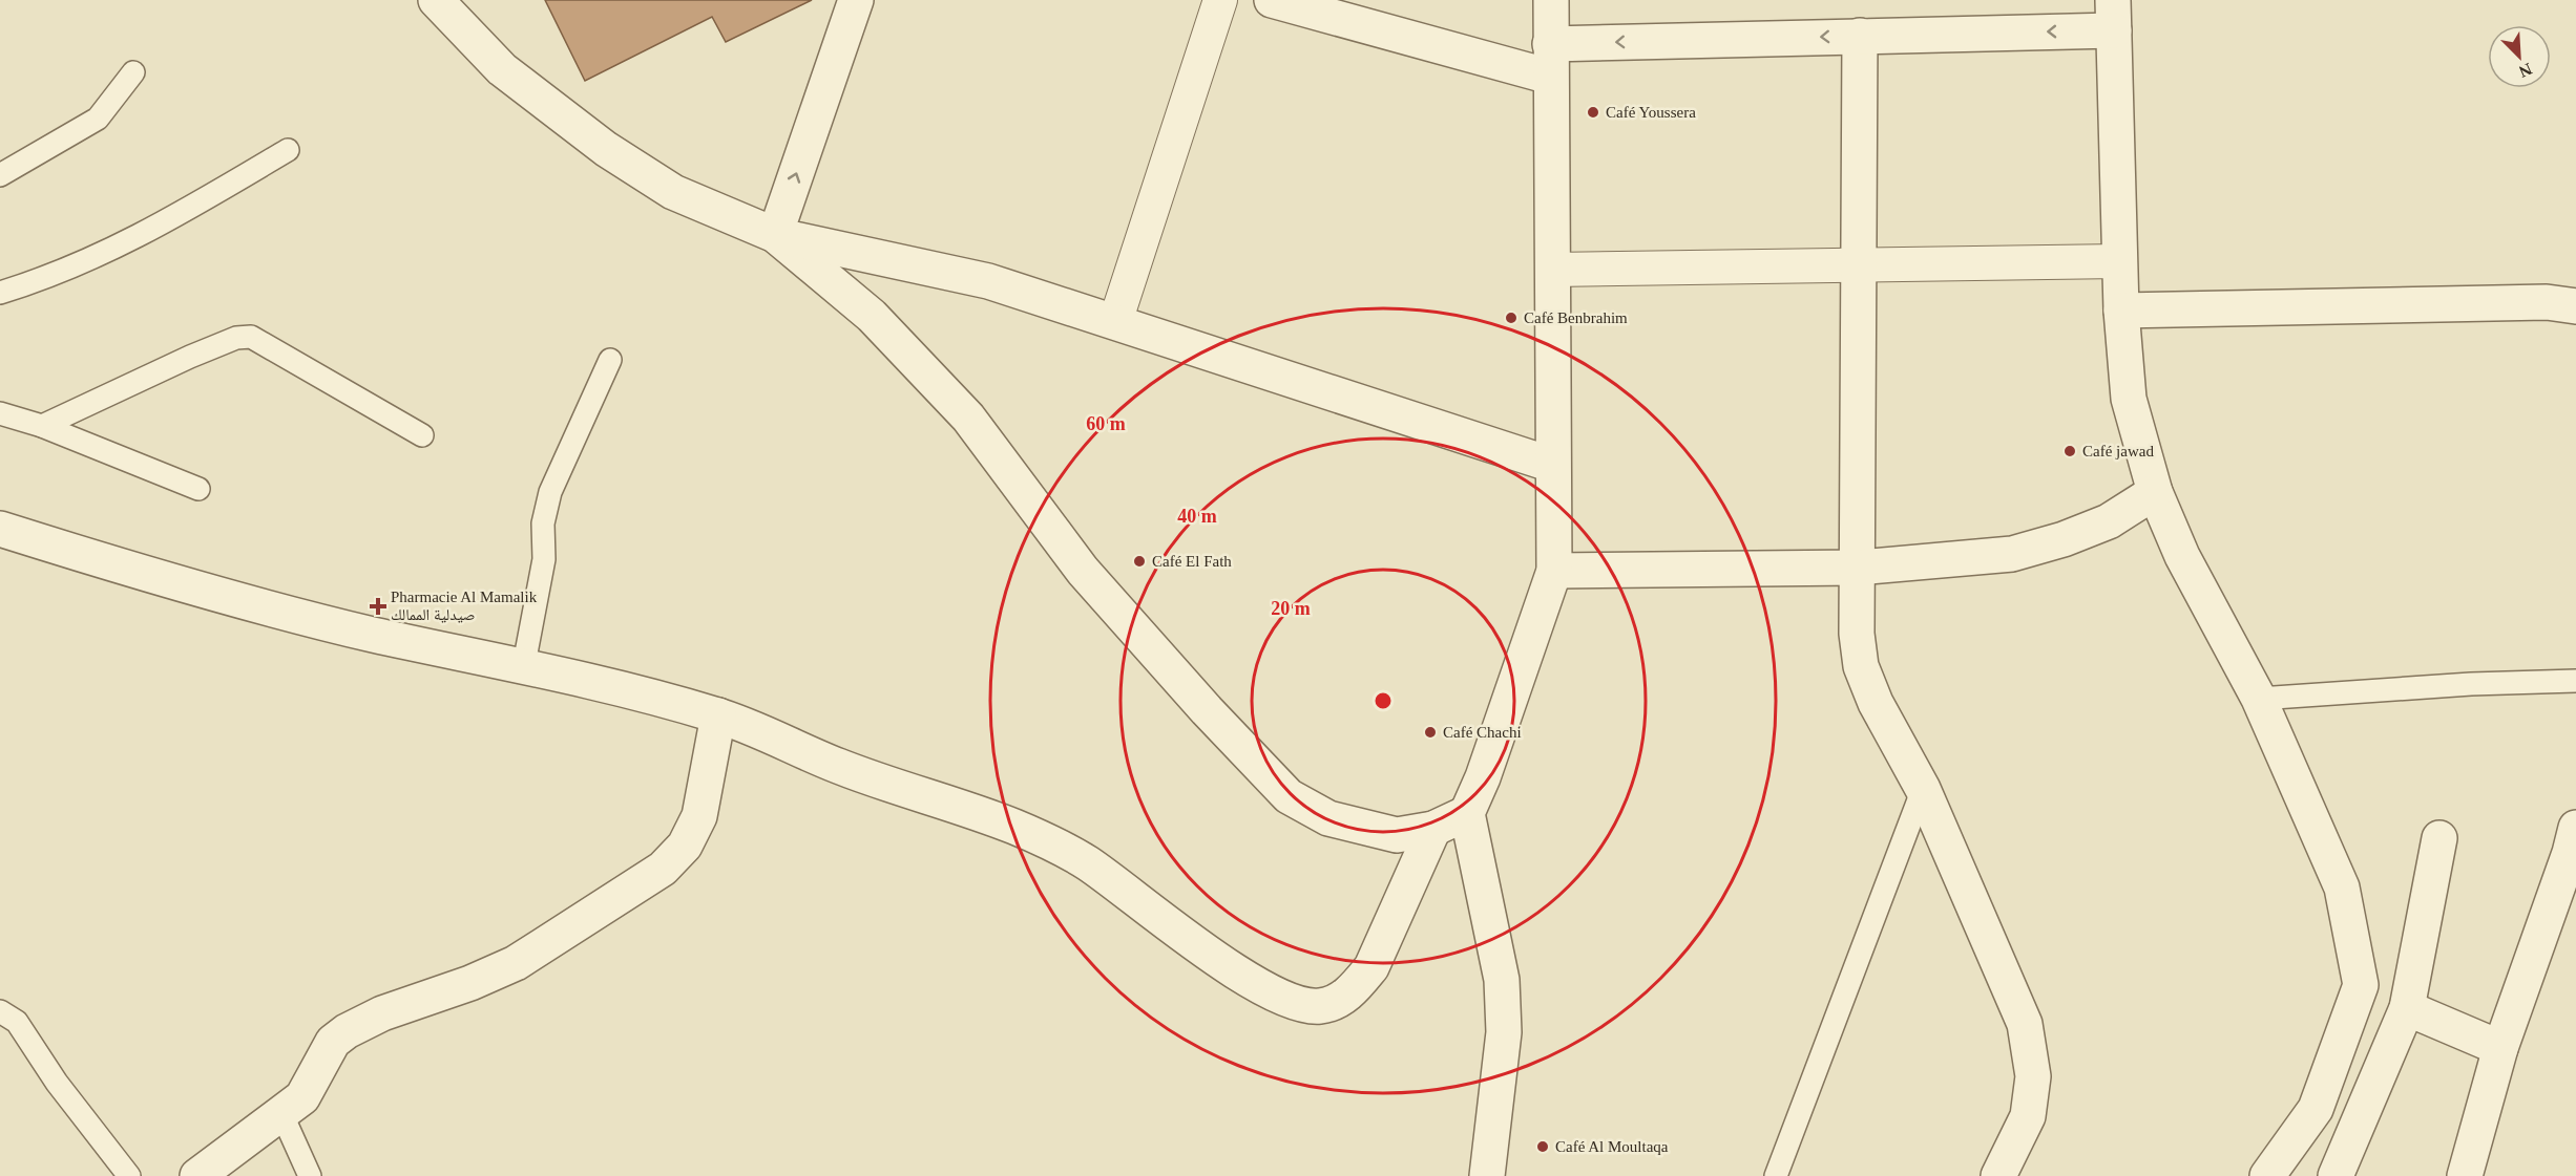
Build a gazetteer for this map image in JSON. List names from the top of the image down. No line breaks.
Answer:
{"places":{"other":["Café Youssera","Café Benbrahim","Café jawad","Café El Fath","Café Chachi","Café Al Moultaqa"],"health":["Pharmacie Al Mamalik صيدلية الممالك"]},"north":"bottom right","rings":["60 m","40 m","20 m"]}
